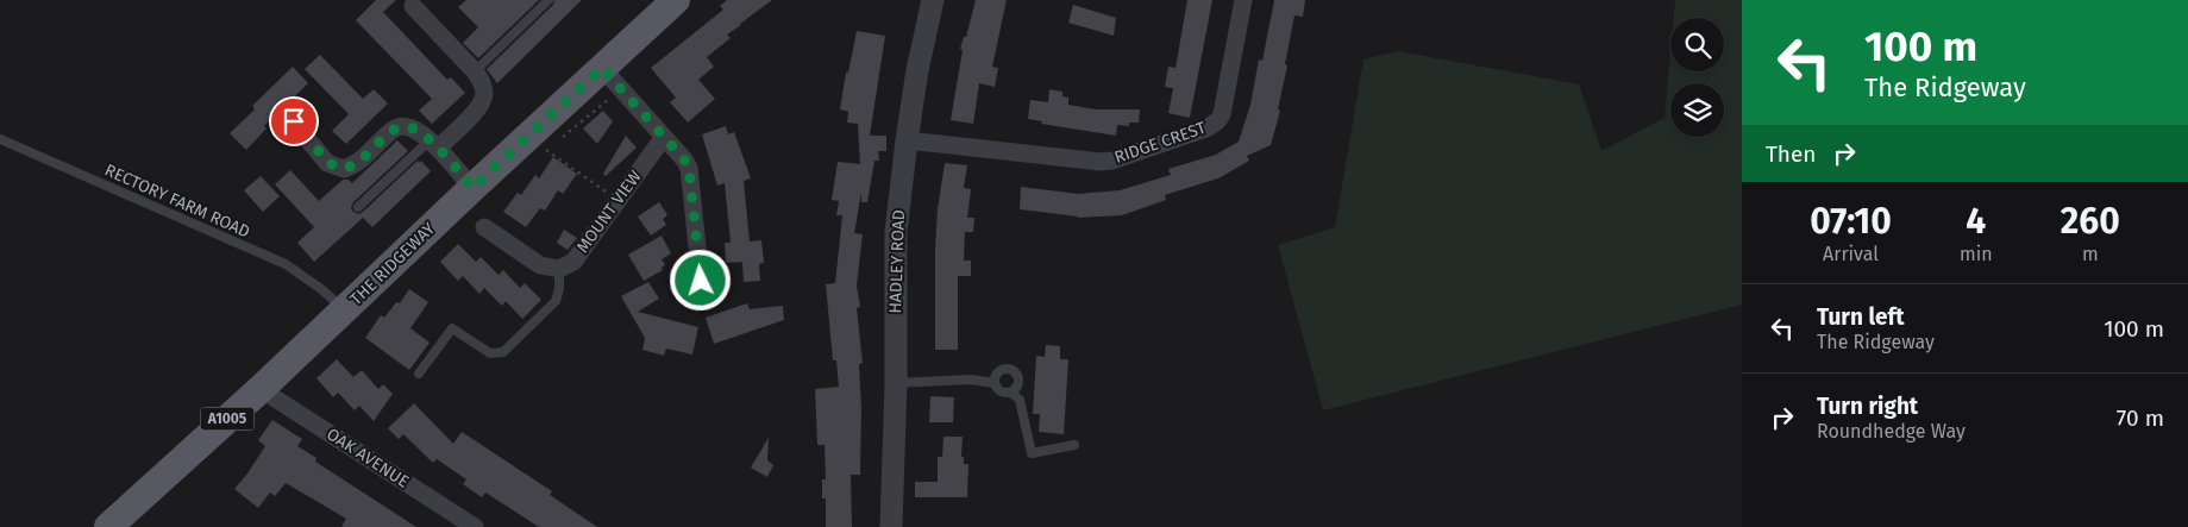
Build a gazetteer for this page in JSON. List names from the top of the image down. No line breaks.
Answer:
{"streets":{"main road":["THE RIDGEWAY","A1005"],"street":["RIDGE CREST","MOUNT VIEW","HADLEY ROAD","OAK AVENUE"],"lane":["RECTORY FARM ROAD"]},"crossings":[["RIDGE CREST","HADLEY ROAD"],["RECTORY FARM ROAD","THE RIDGEWAY"],["THE RIDGEWAY","OAK AVENUE"]],"page":{"turn":["100 m","The Ridgeway"],"then":"Then","eta":["07:10","Arrival","4","min","260","m"],"list":[{"name":"Turn left","note":"The Ridgeway","value":"100 m"},{"name":"Turn right","note":"Roundhedge Way","value":"70 m"}]}}
